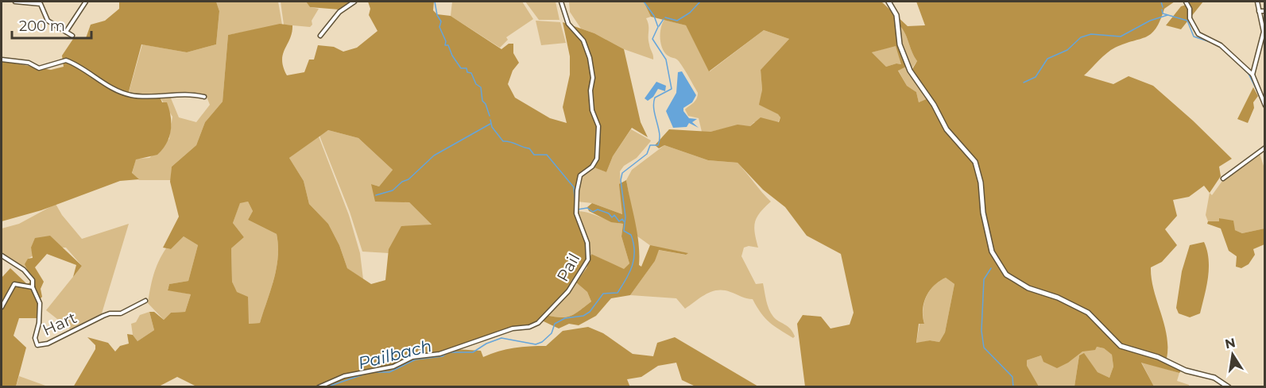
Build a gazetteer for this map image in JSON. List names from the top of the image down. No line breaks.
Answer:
{"streets":{"street":["Pail","Hart"]},"water":["Pailbach"],"scale_bar":"200 m","north":"top"}
